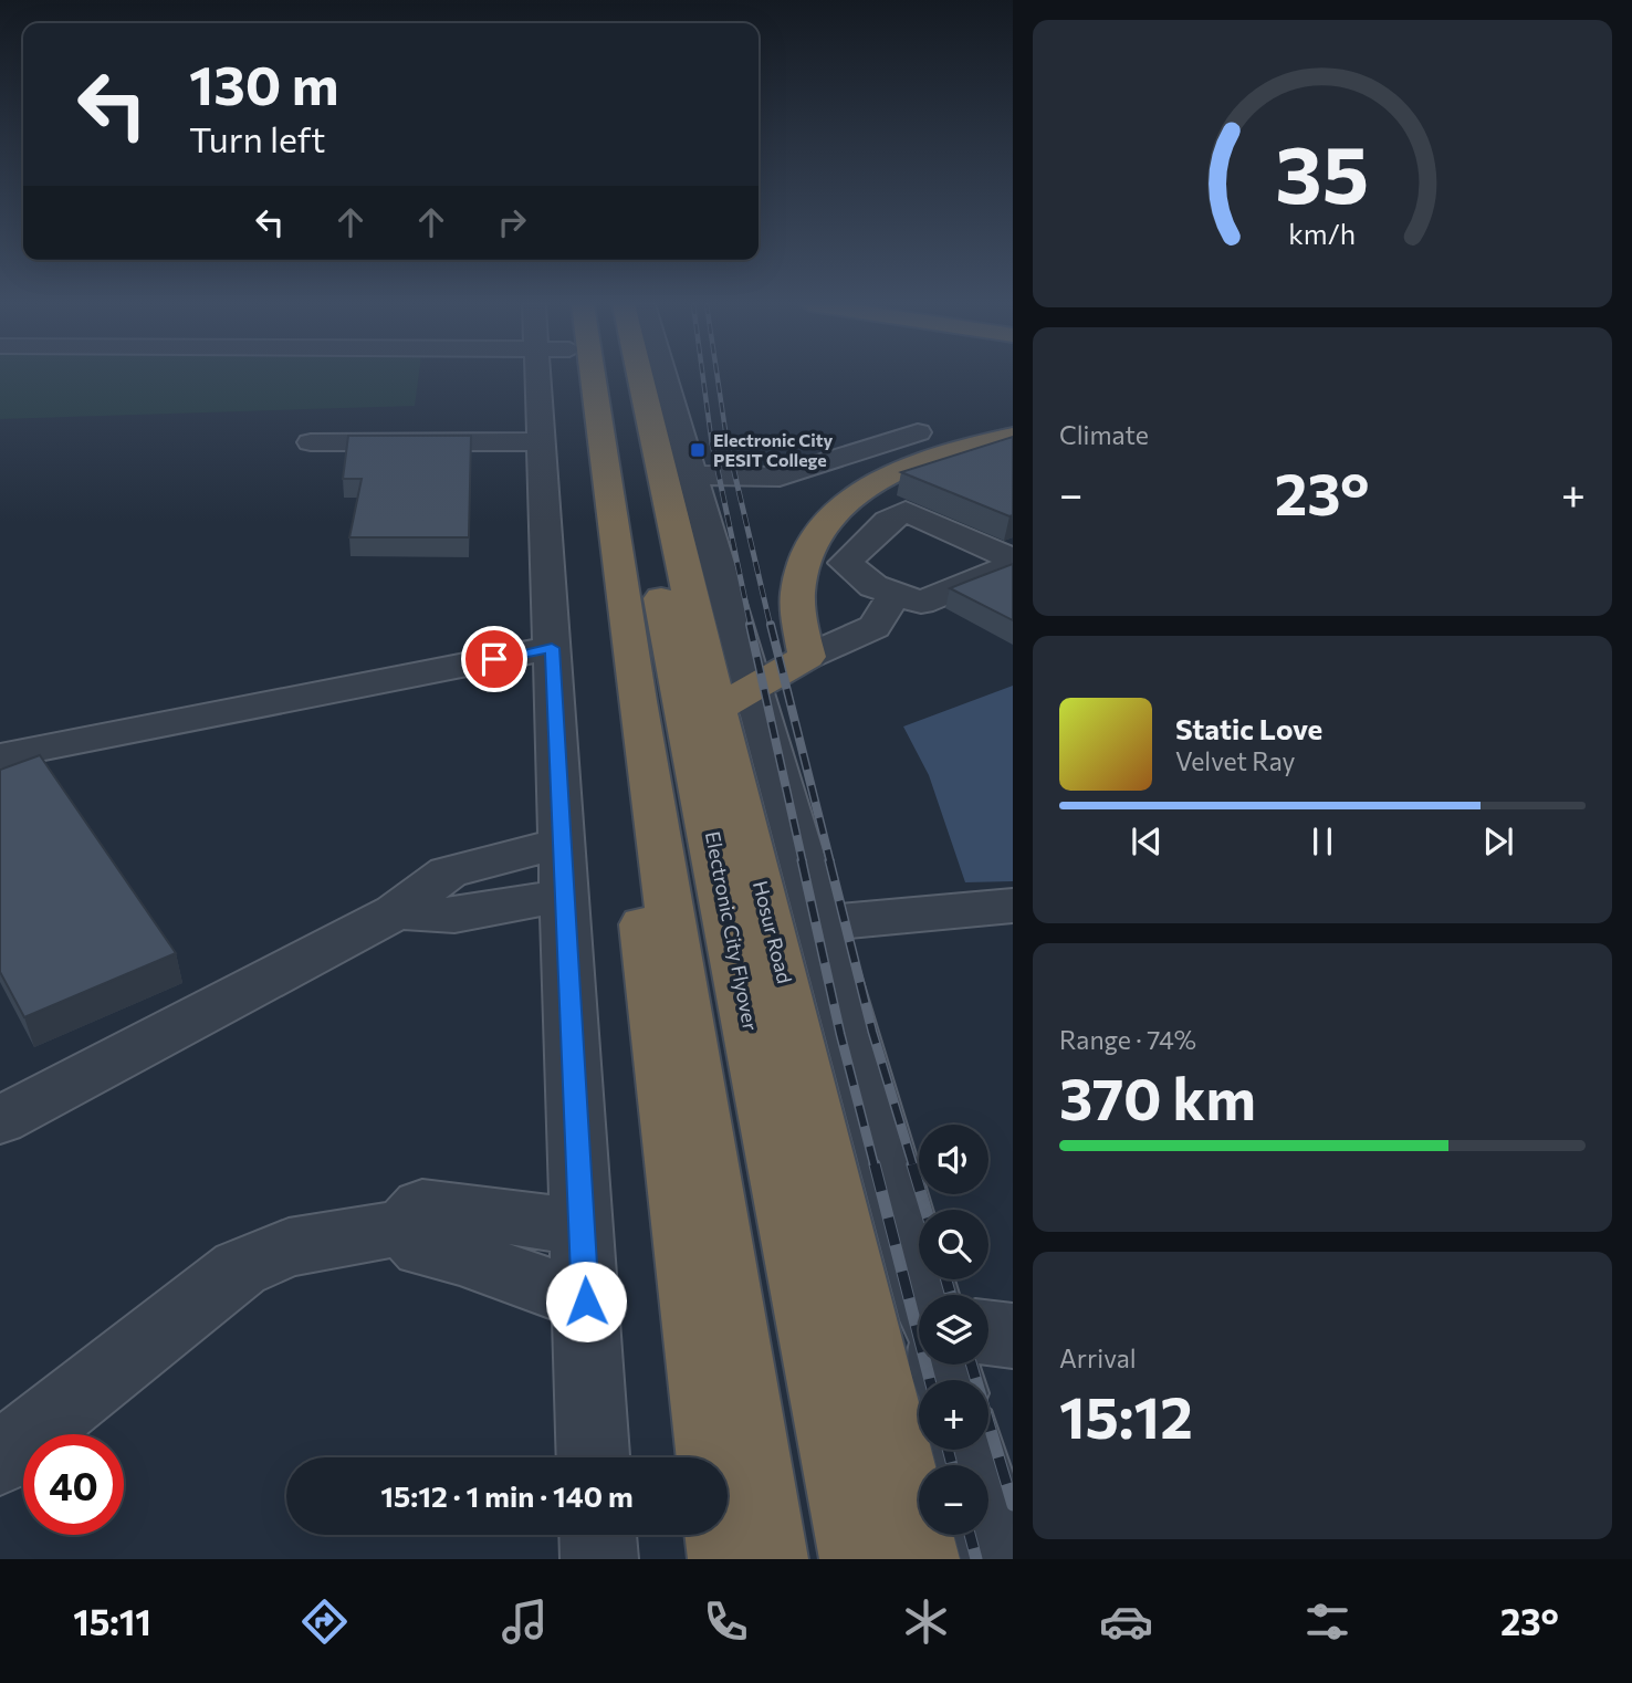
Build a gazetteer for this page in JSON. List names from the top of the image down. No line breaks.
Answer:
{"streets":{"highway":["Electronic City Flyover","Hosur Road"]},"places":{"transit":["Electronic City PESIT College"]},"page":{"turn":["130 m","Turn left"],"tile":["Climate",["Range · 74%","370 km"],["Arrival","15:12"]],"heat":["−","23°","+"],"song":["Static Love","Velvet Ray"],"map_buttons":["+","−"],"limit":"40","trip":"15:12 · 1 min · 140 m","tabs":["15:11","23°"],"gauge":["35","km/h"]}}
